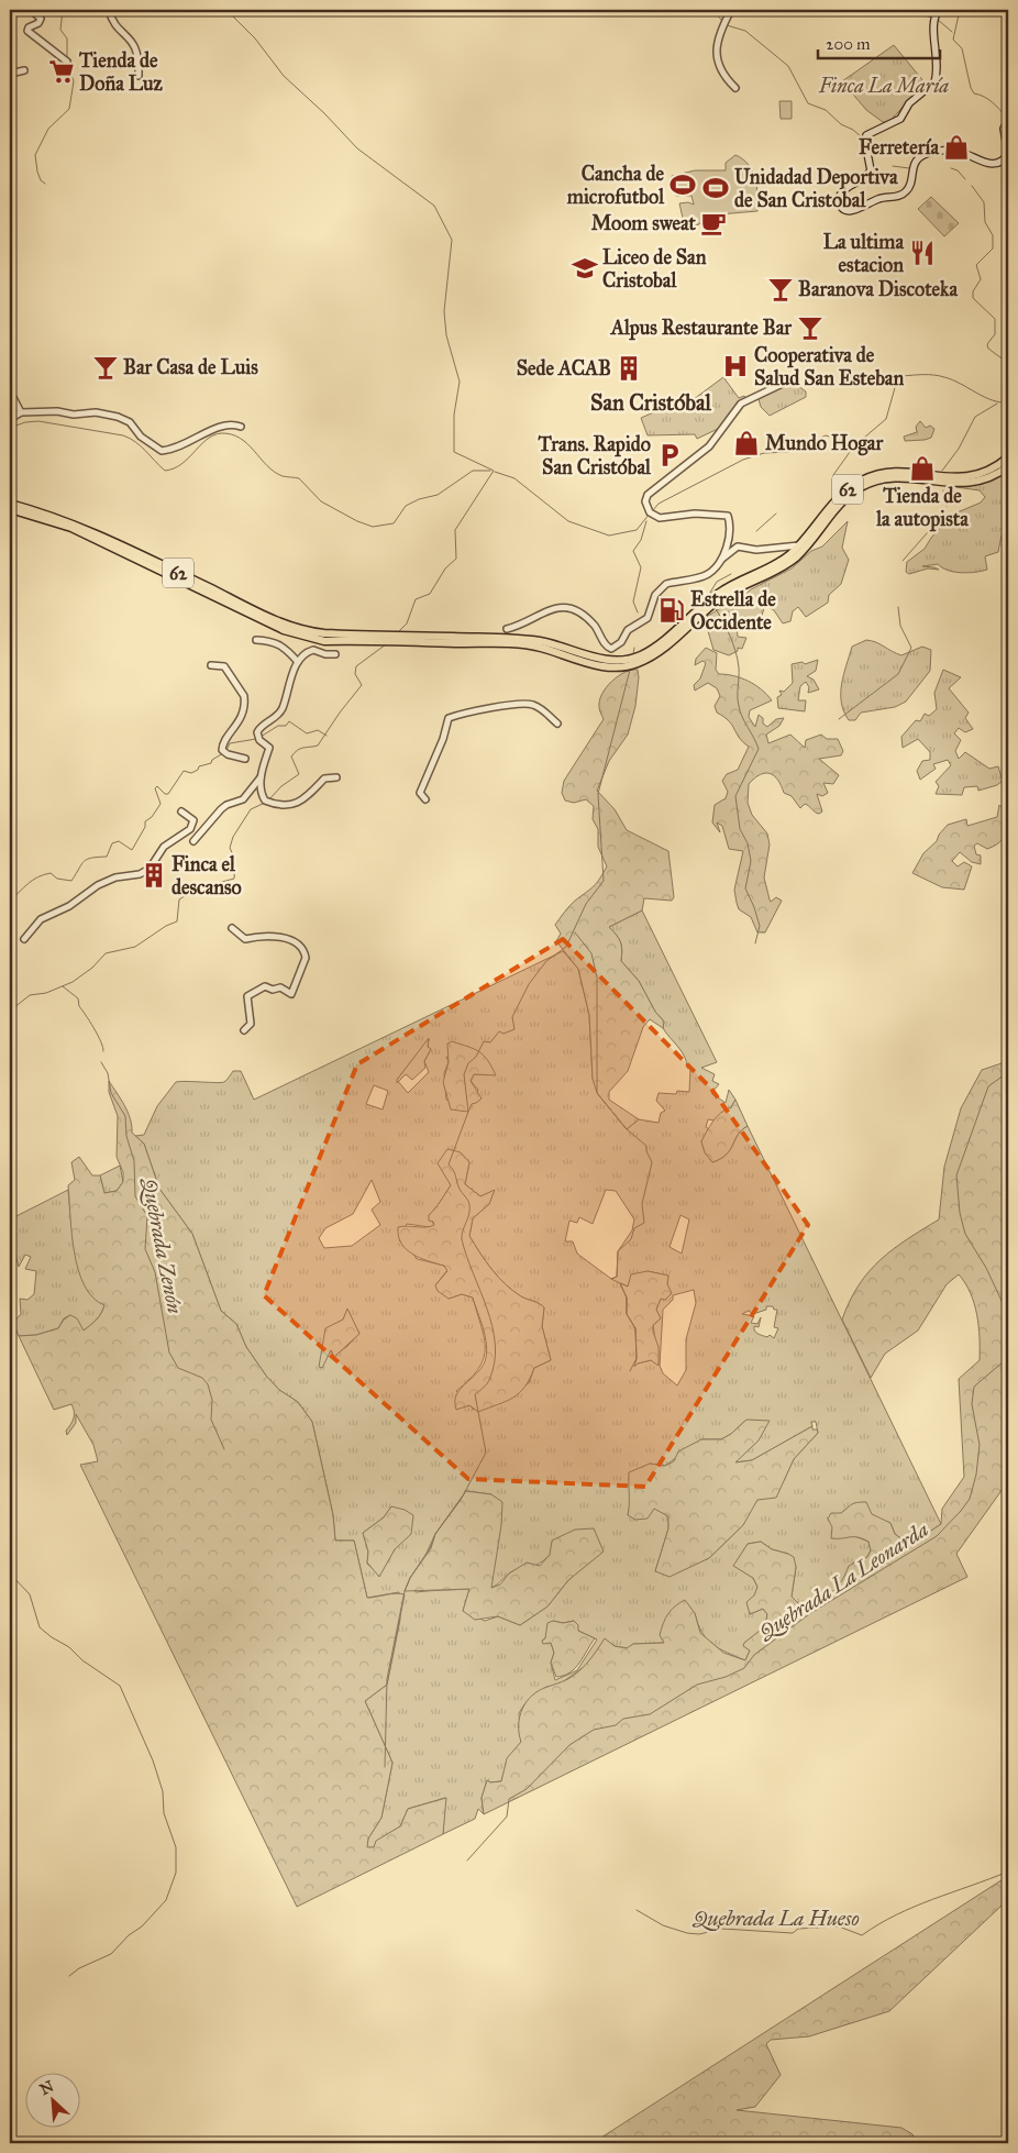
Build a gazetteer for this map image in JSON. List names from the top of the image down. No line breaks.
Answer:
{"streets":{"highway":["62"]},"districts":["San Cristóbal"],"water":["Quebrada Zenón","Quebrada La Leonarda","Quebrada La Hueso"],"parks":["Finca La María"],"places":{"supermarket":["Tienda de Doña Luz"],"shop":["Ferretería","Mundo Hogar","Tienda de la autopista"],"sports":["Cancha de microfutbol","Unidadad Deportiva de San Cristobal"],"cafe":["Moom sweat"],"restaurant":["La ultima estacion"],"school or university":["Liceo de San Cristobal"],"bar":["Baranova Discoteka","Alpus Restaurante Bar","Bar Casa de Luis"],"hospital":["Cooperativa de Salud San Esteban"],"building":["Sede ACAB","Finca el descanso"],"parking":["Trans. Rapido San Cristóbal"],"fuel station":["Estrella de Occidente"]},"scale_bar":"200 m","north":"top left"}
